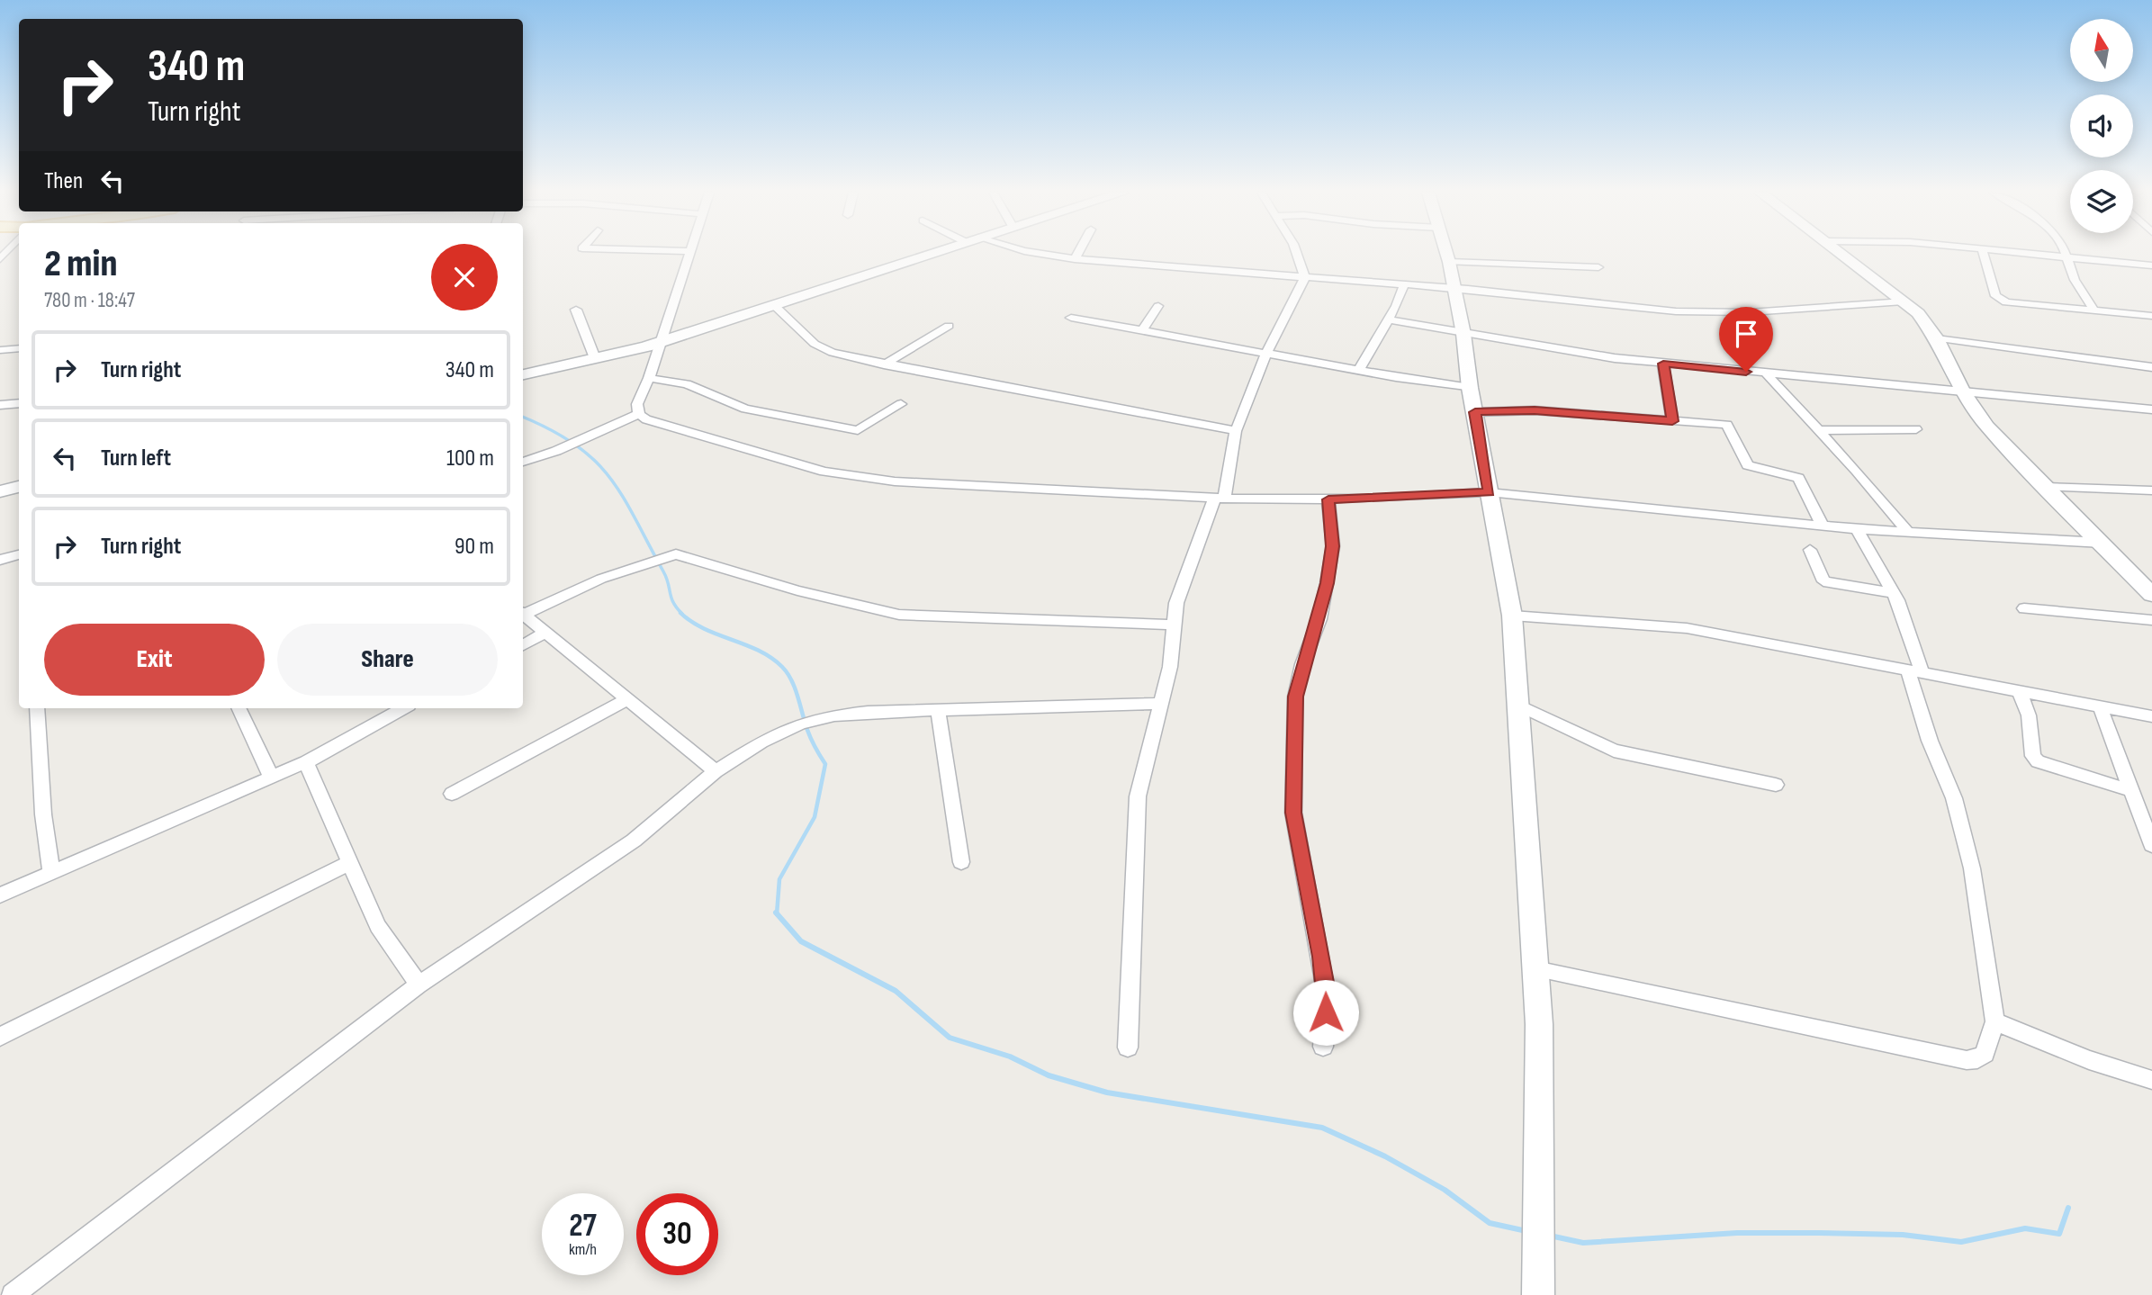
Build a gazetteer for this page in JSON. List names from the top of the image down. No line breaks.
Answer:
{"north":"top","page":{"turn":["340 m","Turn right"],"then":"Then","heading":["2 min","780 m · 18:47"],"list":[{"name":"Turn right","value":"340 m"},{"name":"Turn left","value":"100 m"},{"name":"Turn right","value":"90 m"}],"buttons":["Exit","Share"],"speed":"27 km/h","limit":"30"}}
